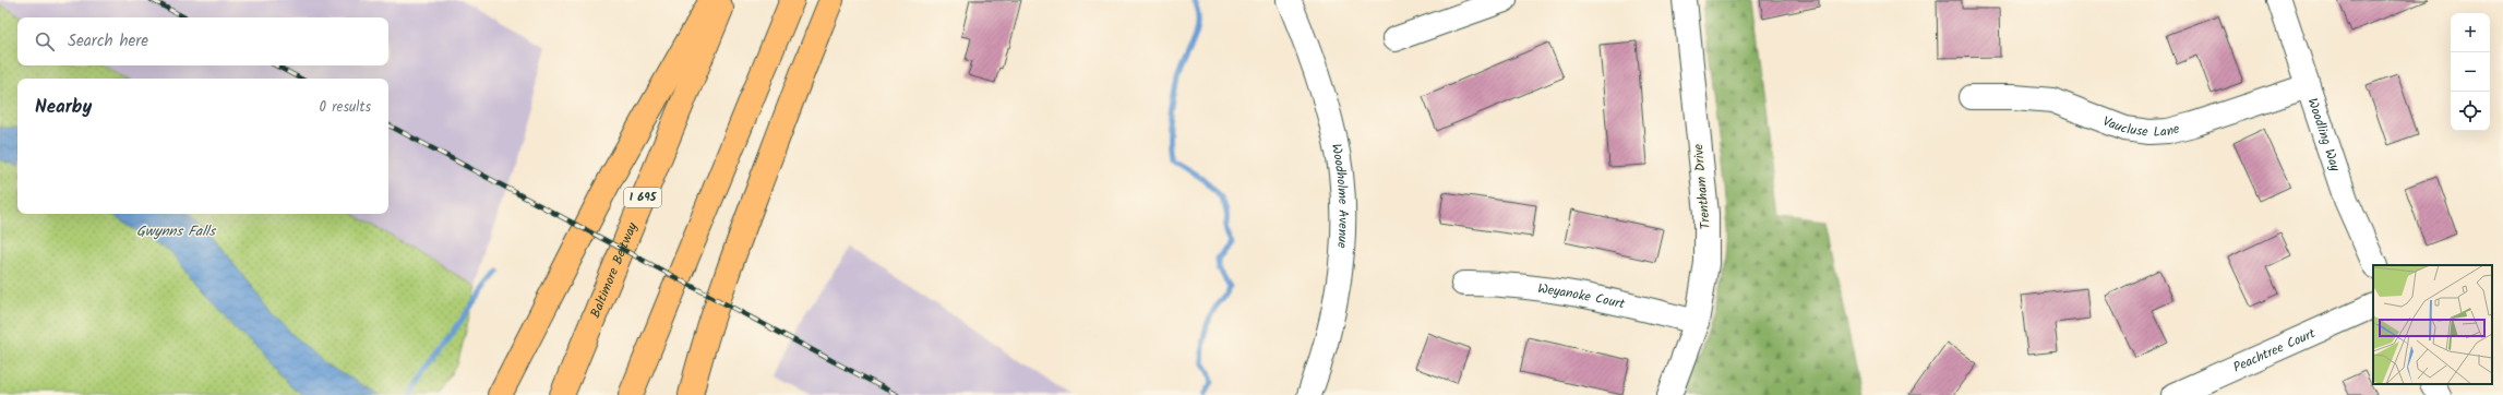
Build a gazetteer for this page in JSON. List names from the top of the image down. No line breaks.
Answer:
{"streets":{"highway":["I 695","Baltimore Beltway"],"street":["Vaucluse Lane","Woodling Way","Trentham Drive","Woodholme Avenue","Weyanoke Court","Peachtree Court"]},"crossings":[["Vaucluse Lane","Woodling Way"],["Trentham Drive","Weyanoke Court"]],"water":["Gwynns Falls"],"page":{"map_buttons":["+","−"],"search":"Search here","heading":["Nearby","0 results"]}}
